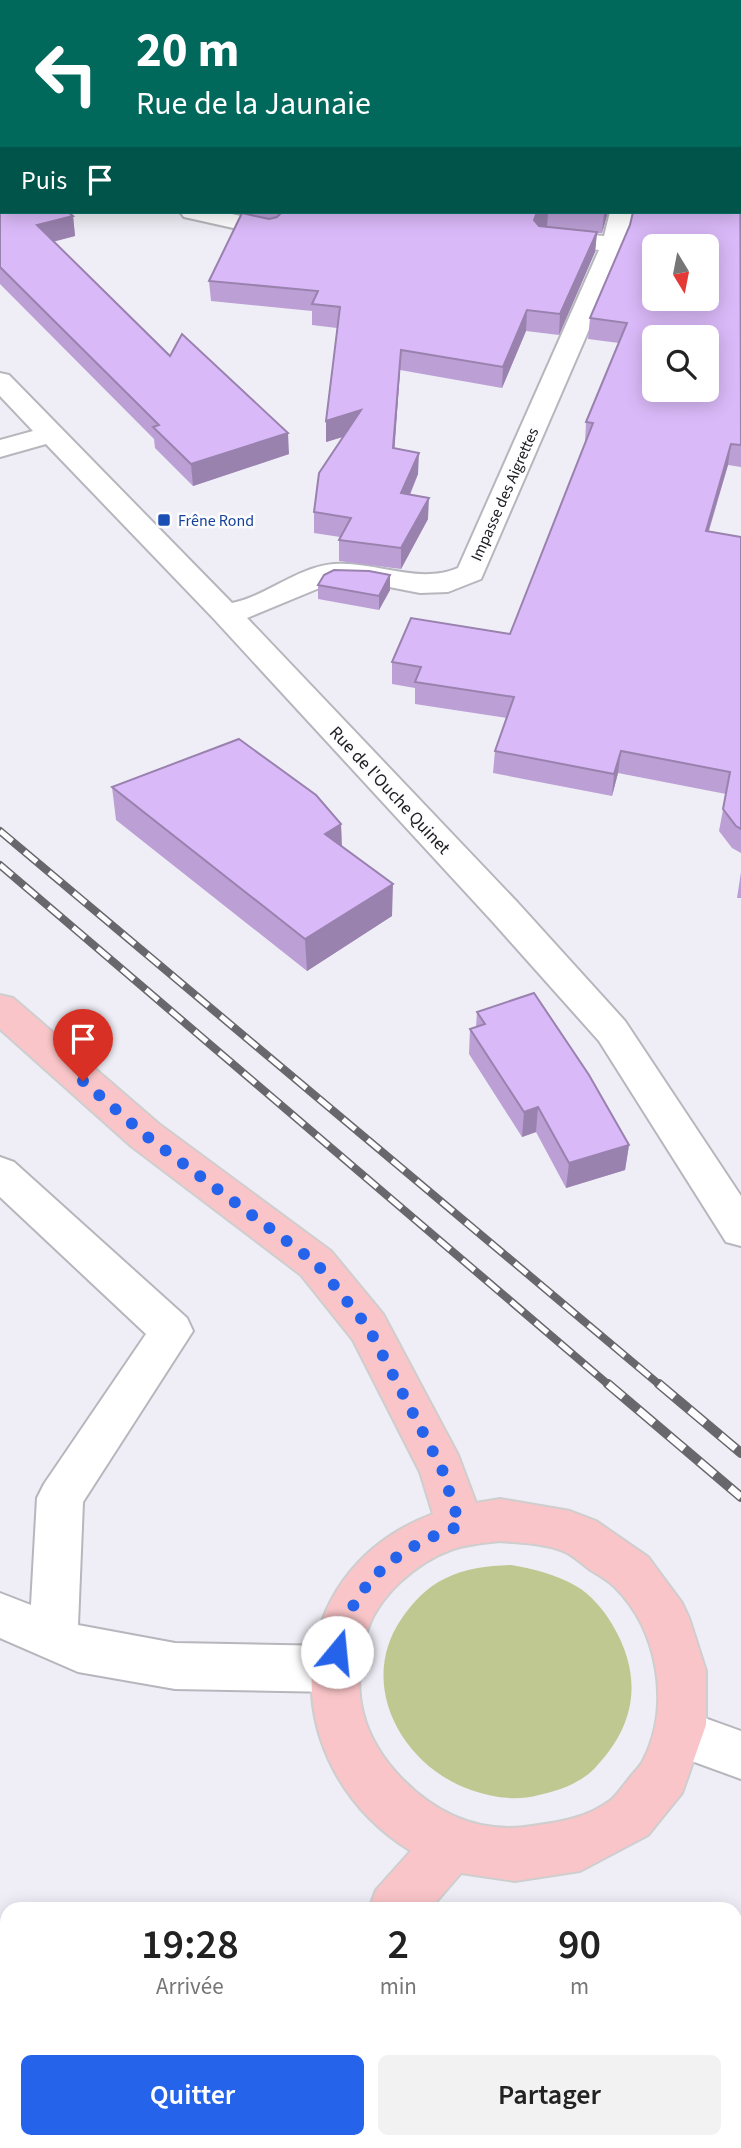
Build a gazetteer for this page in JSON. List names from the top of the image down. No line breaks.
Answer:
{"streets":{"street":["Impasse des Aigrettes","Rue de l'Ouche Quinet"]},"crossings":[["Impasse des Aigrettes","Rue de l'Ouche Quinet"]],"places":{"transit":["Frêne Rond"]},"north":"bottom","page":{"turn":["20 m","Rue de la Jaunaie"],"then":"Puis","eta":["19:28","Arrivée","2","min","90","m"],"buttons":["Quitter","Partager"]}}
